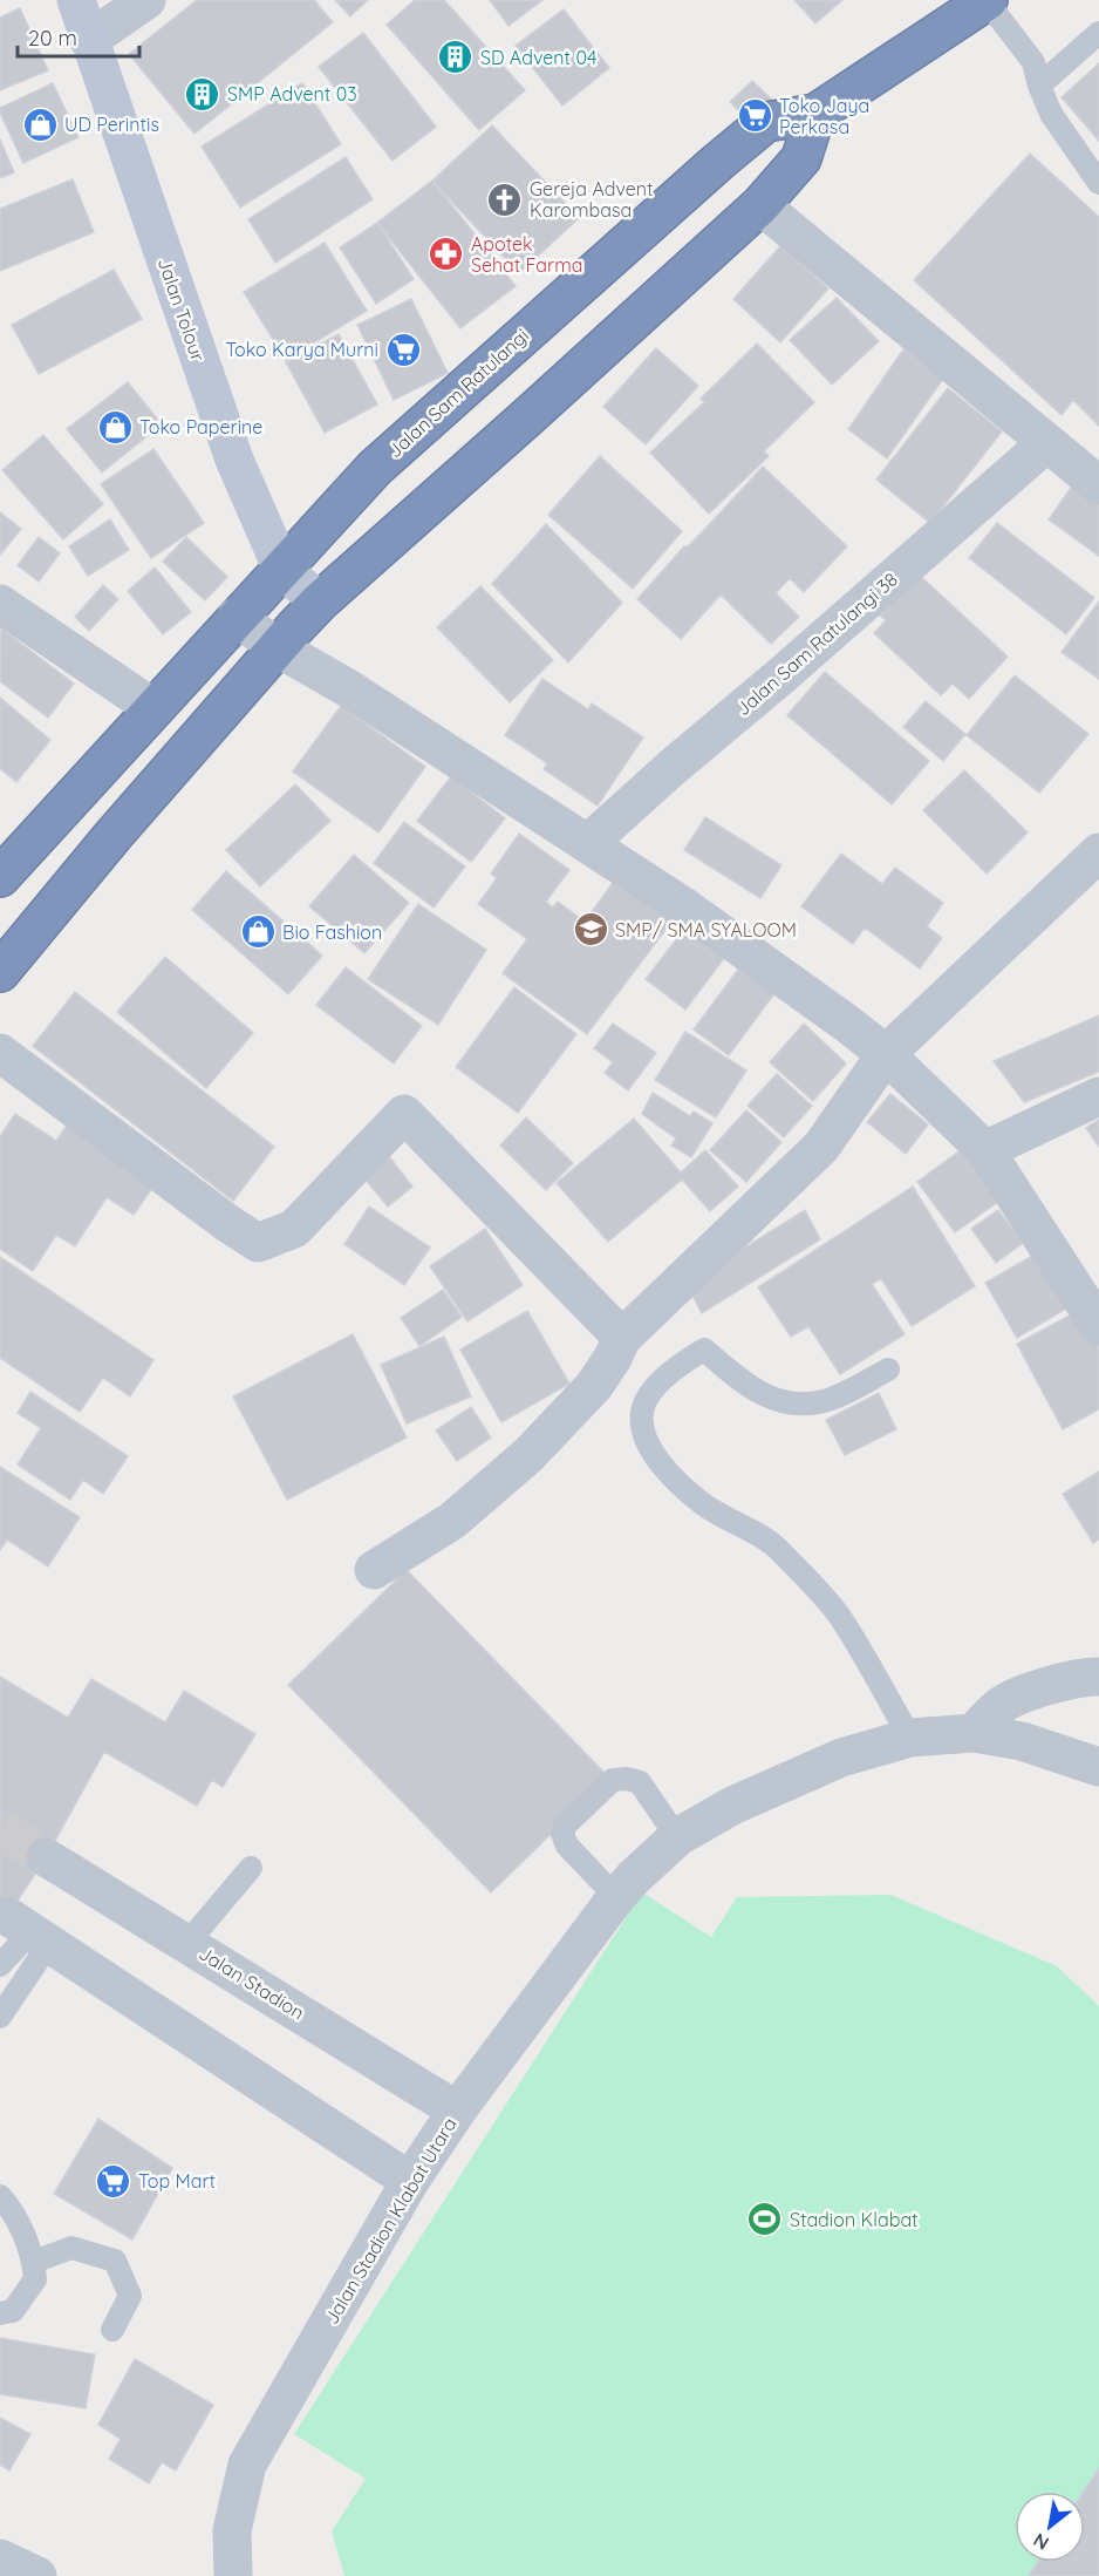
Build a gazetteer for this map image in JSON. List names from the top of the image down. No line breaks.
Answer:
{"streets":{"highway":["Jalan Sam Ratulangi"],"street":["Jalan Tolour","Jalan Sam Ratulangi 38","Jalan Stadion","Jalan Stadion Klabat Utara"]},"crossings":[["Jalan Tolour","Jalan Sam Ratulangi"],["Jalan Stadion","Jalan Stadion Klabat Utara"]],"places":{"building":["SD Advent 04","SMP Advent 03"],"supermarket":["Toko Jaya Perkasa","Toko Karya Murni","Top Mart"],"shop":["UD Perintis","Toko Paperine","Bio Fashion"],"church":["Gereja Advent Karombasa"],"pharmacy":["Apotek Sehat Farma"],"school or university":["SMP/ SMA SYALOOM"],"sports":["Stadion Klabat"]},"scale_bar":"20 m","north":"bottom left"}
